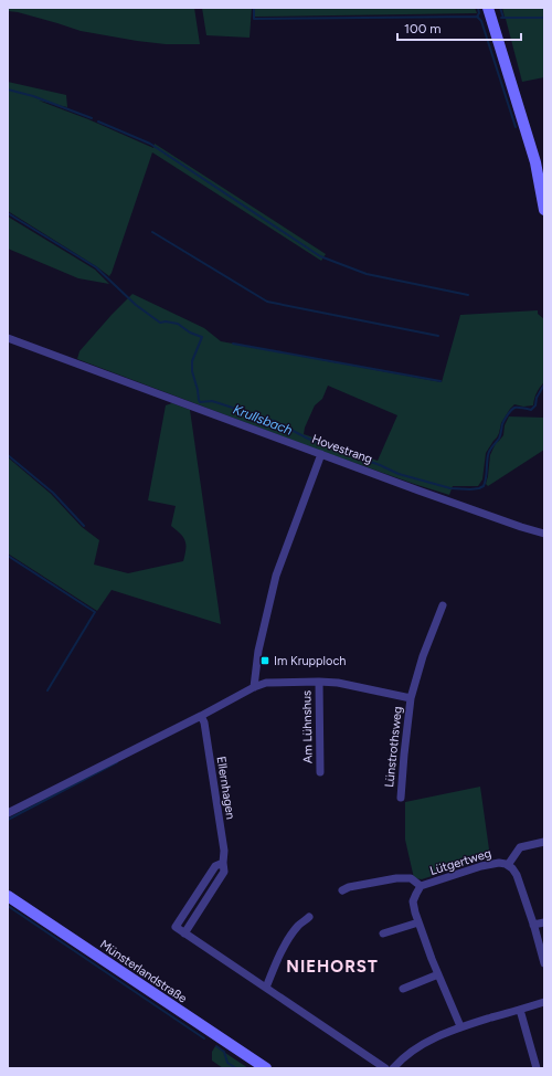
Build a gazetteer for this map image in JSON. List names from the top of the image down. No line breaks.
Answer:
{"streets":{"main road":["Münsterlandstraße"],"street":["Hovestrang","Am Lühnshus","Lünstrothsweg","Ellernhagen","Lütgertweg"]},"crossings":[["Am Lühnshus","Lünstrothsweg"]],"districts":["NIEHORST"],"water":["Krullsbach"],"places":{"transit":["Im Krupploch"]},"scale_bar":"100 m"}
